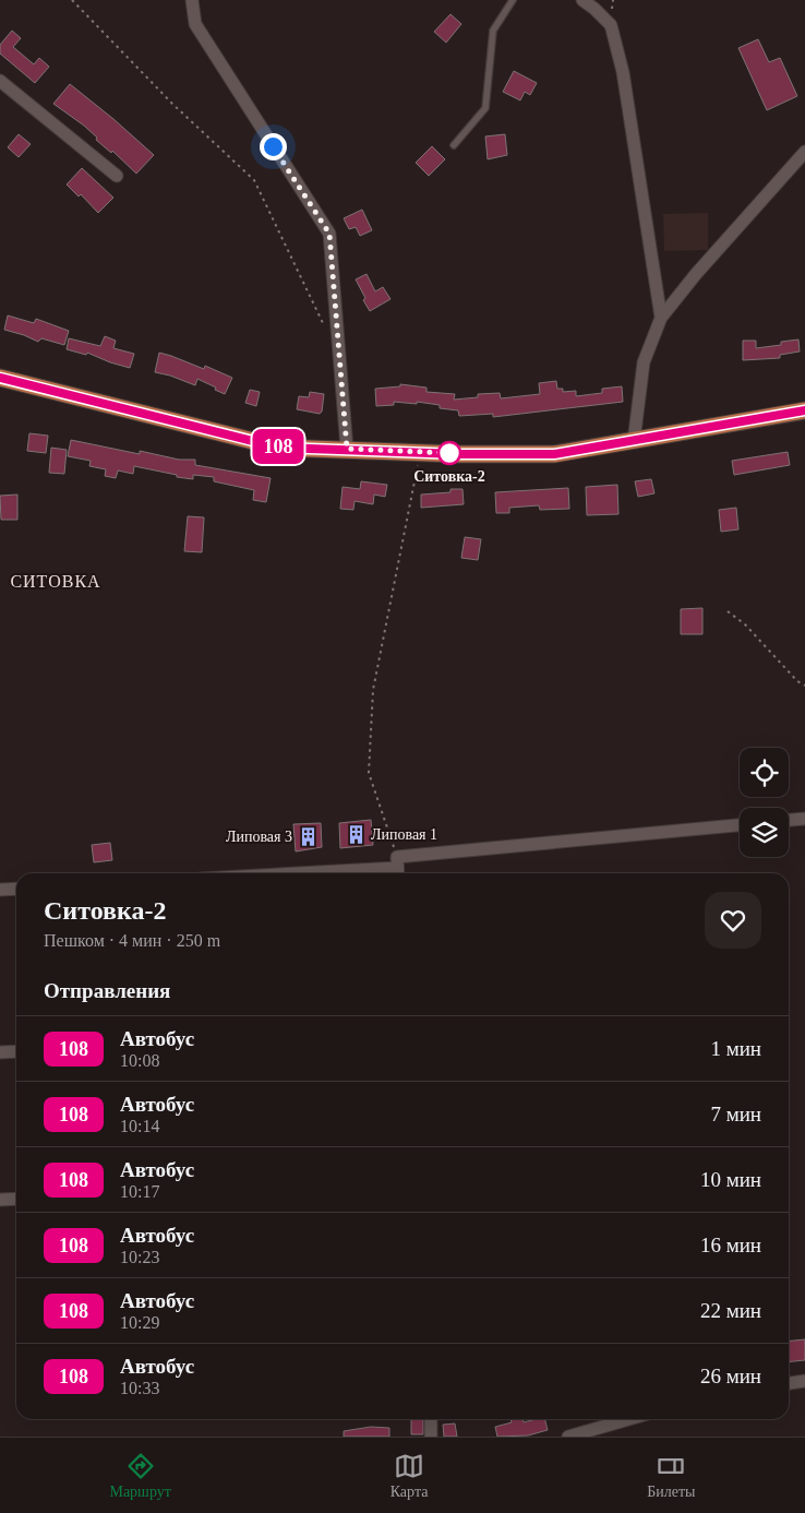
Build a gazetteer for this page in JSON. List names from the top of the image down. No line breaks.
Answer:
{"districts":["СИТОВКА"],"places":{"other":["Ситовка-2"],"building":["Липовая 1","Липовая 3"]},"lines":["bus line 108"],"page":{"on_map":"108","heading":[["Ситовка-2","Пешком · 4 мин · 250 m"],"Отправления"],"list":[{"mark":"108","name":"Автобус","note":"10:08","value":"1 мин"},{"mark":"108","name":"Автобус","note":"10:14","value":"7 мин"},{"mark":"108","name":"Автобус","note":"10:17","value":"10 мин"},{"mark":"108","name":"Автобус","note":"10:23","value":"16 мин"},{"mark":"108","name":"Автобус","note":"10:29","value":"22 мин"},{"mark":"108","name":"Автобус","note":"10:33","value":"26 мин"}],"tabs":["Маршрут","Карта","Билеты"]}}
